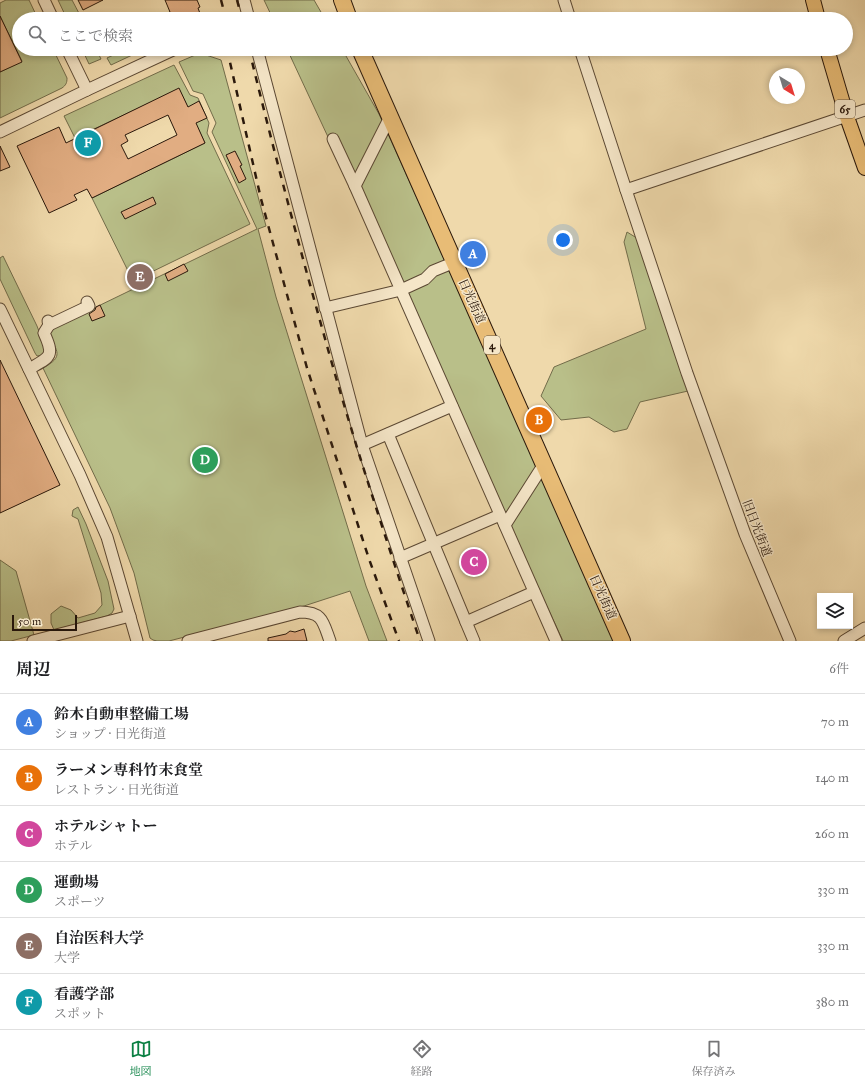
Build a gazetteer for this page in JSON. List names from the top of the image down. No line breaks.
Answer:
{"streets":{"highway":["日光街道","4"],"main road":["65"],"street":["旧日光街道"]},"scale_bar":"50 m","north":"bottom right","page":{"search":"ここで検索","pins":["F","A","E","B","D","C"],"scale":"50 m","heading":["周辺","6件"],"list":[{"mark":"A","name":"鈴木自動車整備工場","note":"ショップ · 日光街道","value":"70 m"},{"mark":"B","name":"ラーメン専科竹末食堂","note":"レストラン · 日光街道","value":"140 m"},{"mark":"C","name":"ホテルシャトー","note":"ホテル","value":"260 m"},{"mark":"D","name":"運動場","note":"スポーツ","value":"330 m"},{"mark":"E","name":"自治医科大学","note":"大学","value":"330 m"},{"mark":"F","name":"看護学部","note":"スポット","value":"380 m"}],"nav":["地図","経路","保存済み"]}}
